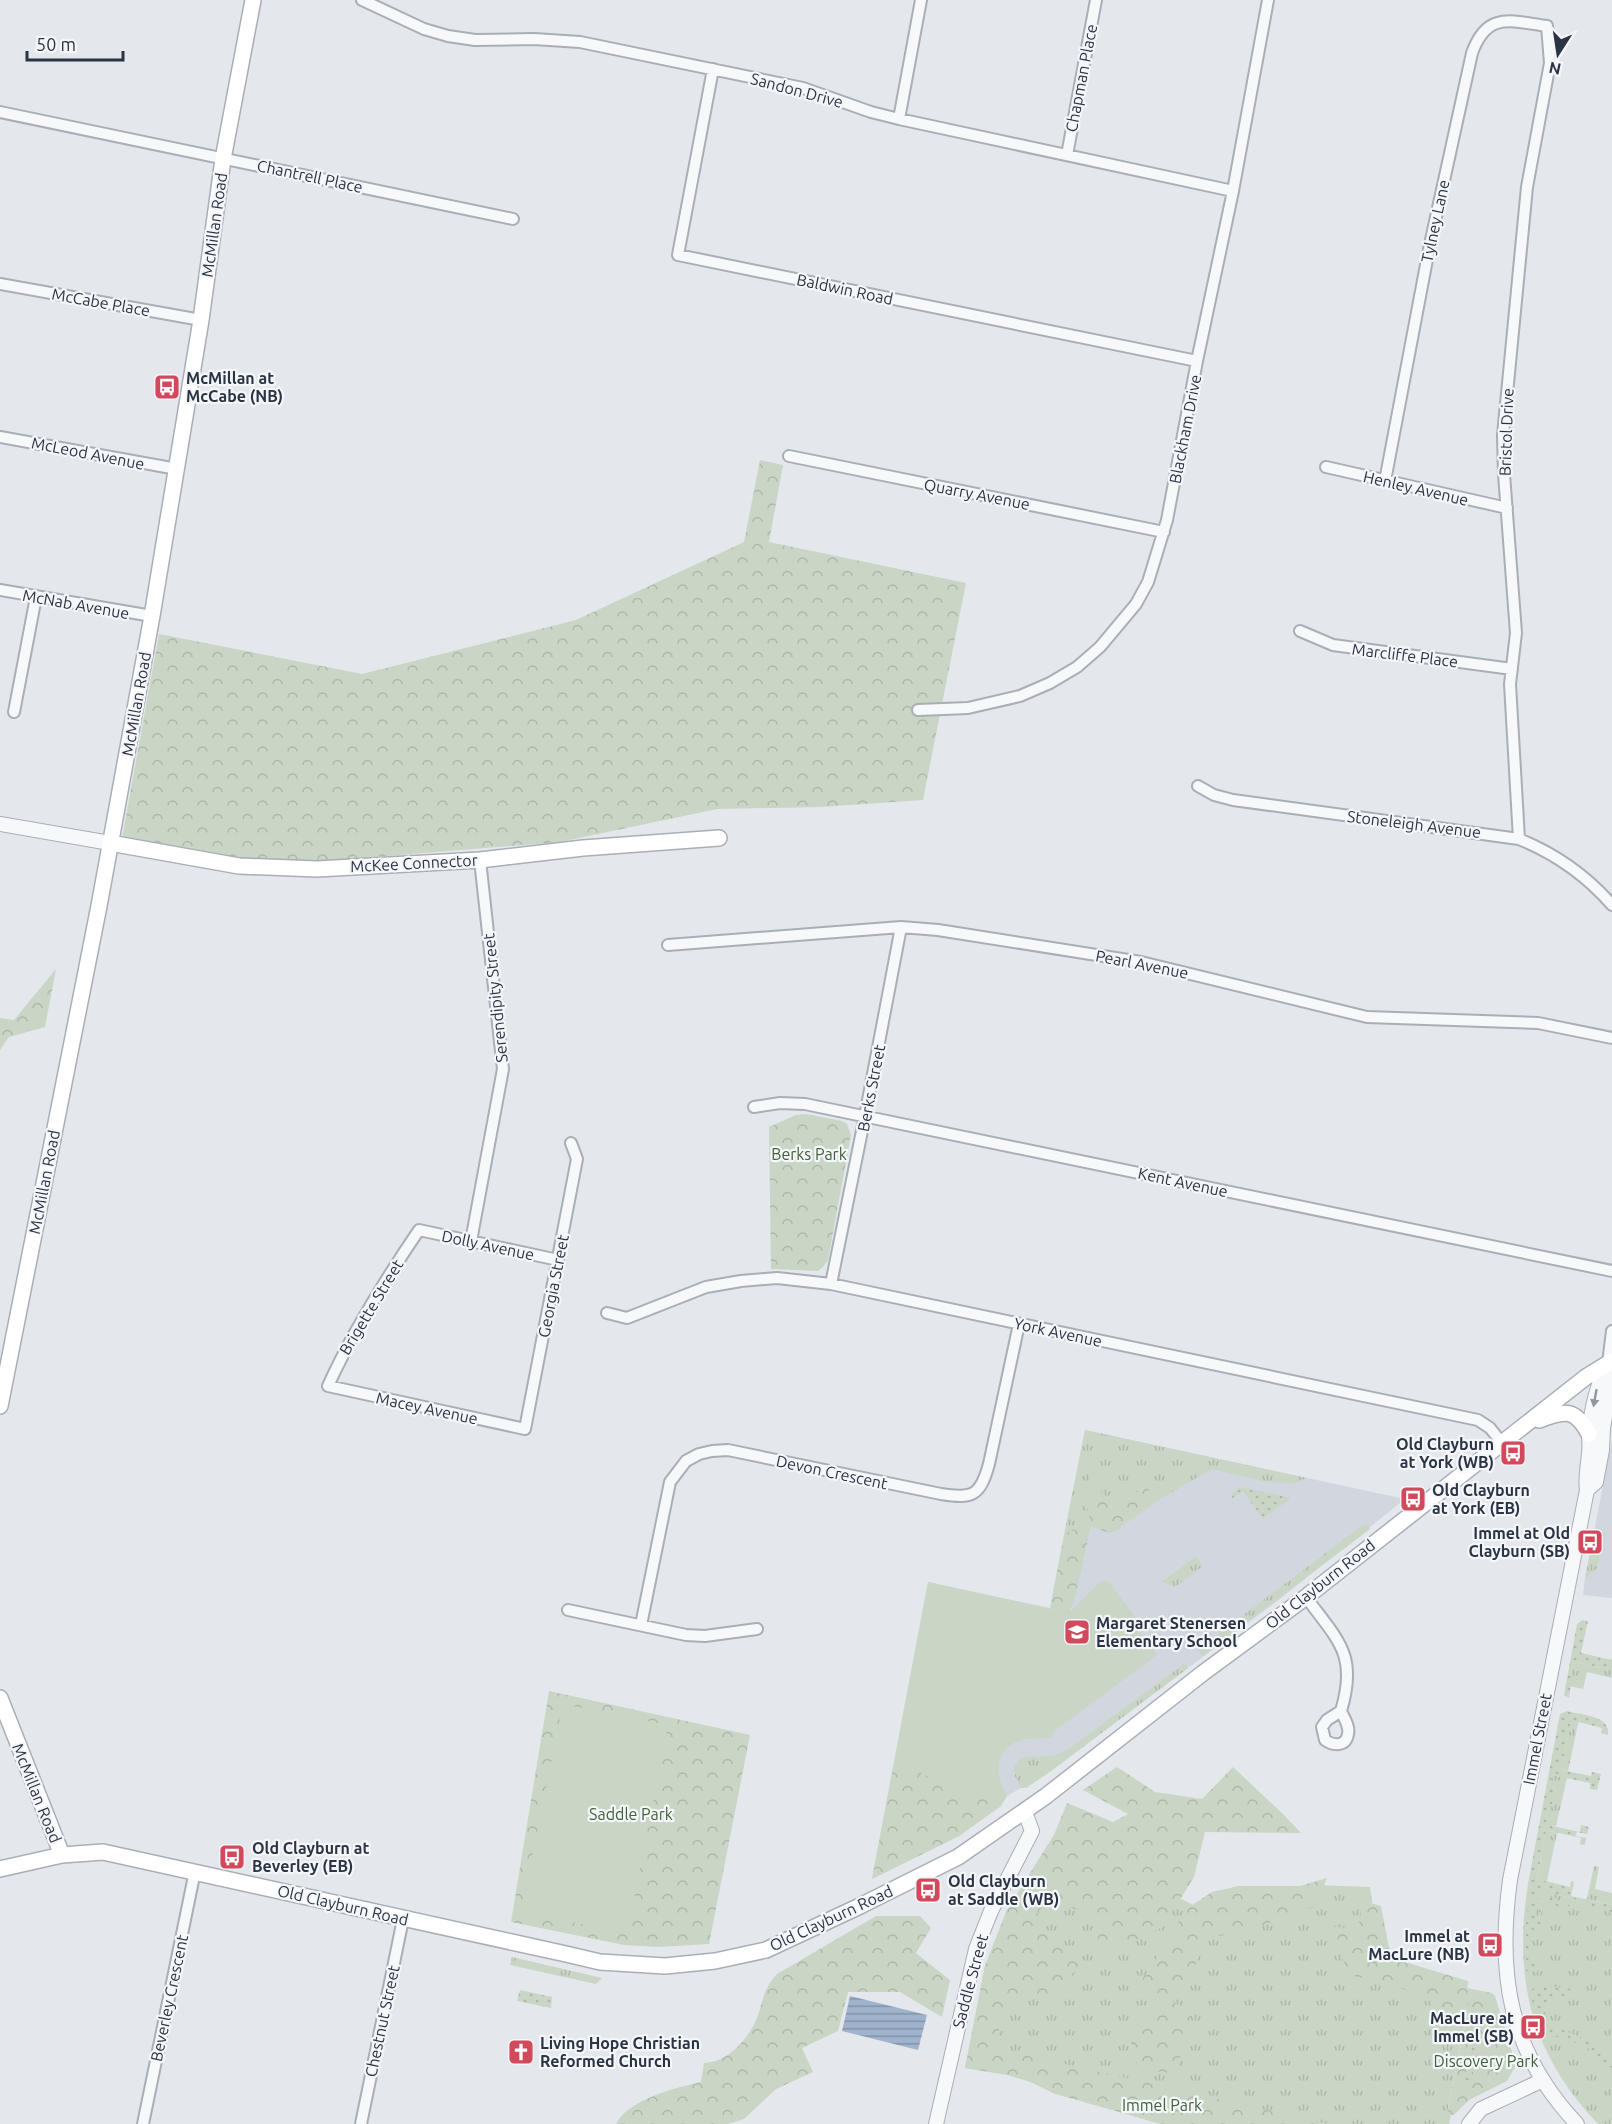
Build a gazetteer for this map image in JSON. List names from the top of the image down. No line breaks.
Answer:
{"streets":{"main road":["McMillan Road","McKee Connector","Old Clayburn Road"],"street":["Chapman Place","Sandon Drive","Chantrell Place","Tylney Lane","Baldwin Road","McCabe Place","Blackham Drive","Bristol Drive","McLeod Avenue","Henley Avenue","Quarry Avenue","McNab Avenue","Marcliffe Place","Stoneleigh Avenue","Pearl Avenue","Serendipity Street","Berks Street","Kent Avenue","Dolly Avenue","Georgia Street","Brigette Street","York Avenue","Macey Avenue","Devon Crescent","Immel Street","Saddle Street","Beverley Crescent","Chestnut Street"]},"crossings":[["Chapman Place","Sandon Drive"],["Sandon Drive","Baldwin Road"],["Sandon Drive","Blackham Drive"],["Chantrell Place","McMillan Road"],["Tylney Lane","Bristol Drive"],["Tylney Lane","Henley Avenue"],["McMillan Road","McCabe Place"],["McMillan Road","McLeod Avenue"],["McMillan Road","McNab Avenue"],["McMillan Road","McKee Connector"],["McMillan Road","Old Clayburn Road"],["Baldwin Road","Blackham Drive"],["Blackham Drive","Quarry Avenue"],["Bristol Drive","Henley Avenue"],["Bristol Drive","Marcliffe Place"],["Bristol Drive","Stoneleigh Avenue"],["McKee Connector","Serendipity Street"],["Pearl Avenue","Berks Street"],["Serendipity Street","Dolly Avenue"],["Berks Street","Kent Avenue"],["Berks Street","York Avenue"],["Dolly Avenue","Georgia Street"],["Dolly Avenue","Brigette Street"],["Georgia Street","Macey Avenue"],["Brigette Street","Macey Avenue"],["York Avenue","Devon Crescent"],["York Avenue","Old Clayburn Road"],["Old Clayburn Road","Immel Street"],["Old Clayburn Road","Saddle Street"],["Old Clayburn Road","Beverley Crescent"],["Old Clayburn Road","Chestnut Street"]],"parks":["Berks Park","Saddle Park","Discovery Park","Immel Park"],"places":{"bus stop":["McMillan at McCabe (NB)","Old Clayburn at York (WB)","Old Clayburn at York (EB)","Immel at Old Clayburn (SB)","Old Clayburn at Beverley (EB)","Old Clayburn at Saddle (WB)","Immel at MacLure (NB)","MacLure at Immel (SB)"],"school or university":["Margaret Stenersen Elementary School"],"church":["Living Hope Christian Reformed Church"]},"scale_bar":"50 m","north":"bottom"}
